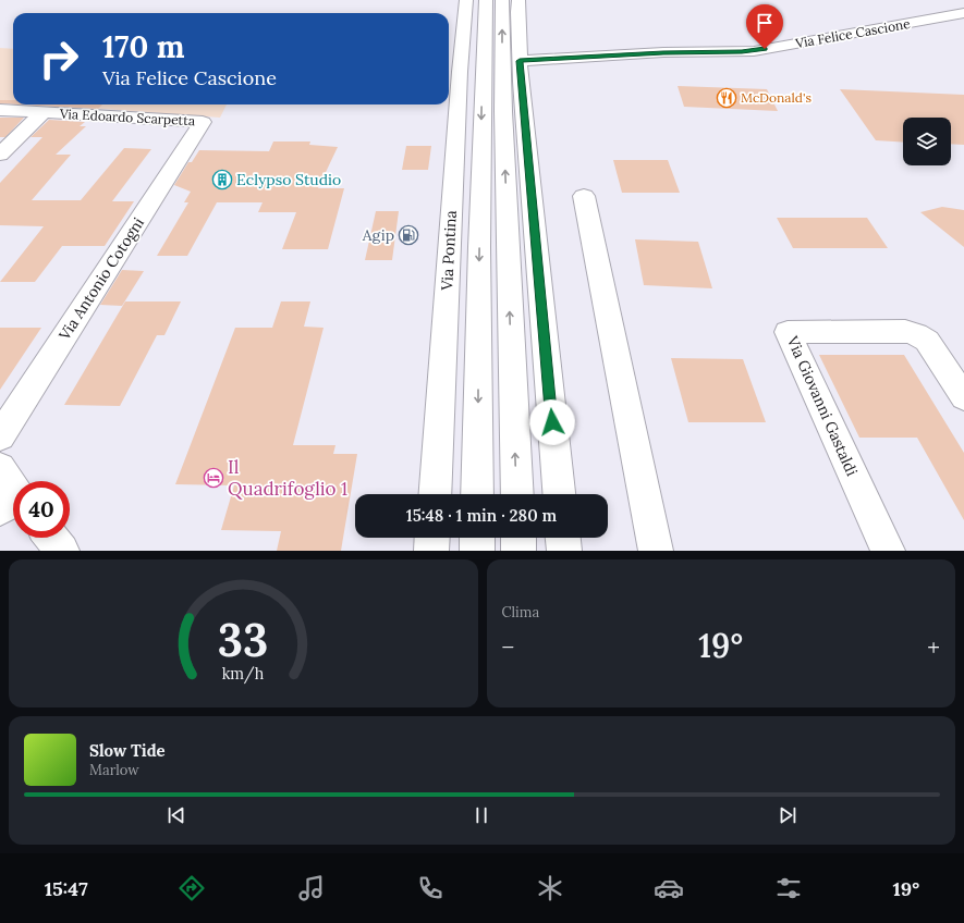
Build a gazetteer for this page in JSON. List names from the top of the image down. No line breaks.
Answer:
{"streets":{"main road":["Via Felice Cascione","Via Edoardo Scarpetta","Via Pontina","Via Antonio Cotogni","Via Giovanni Gastaldi"]},"crossings":[["Via Felice Cascione","Via Pontina"],["Via Edoardo Scarpetta","Via Antonio Cotogni"]],"places":{"restaurant":["McDonald's"],"building":["Eclypso Studio"],"fuel station":["Agip"],"hotel":["Il Quadrifoglio 1"]},"page":{"turn":["170 m","Via Felice Cascione"],"limit":"40","trip":"15:48 · 1 min · 280 m","tile":"Clima","heat":["−","19°","+"],"song":["Slow Tide","Marlow"],"tabs":["15:47","19°"],"gauge":["33","km/h"]}}
